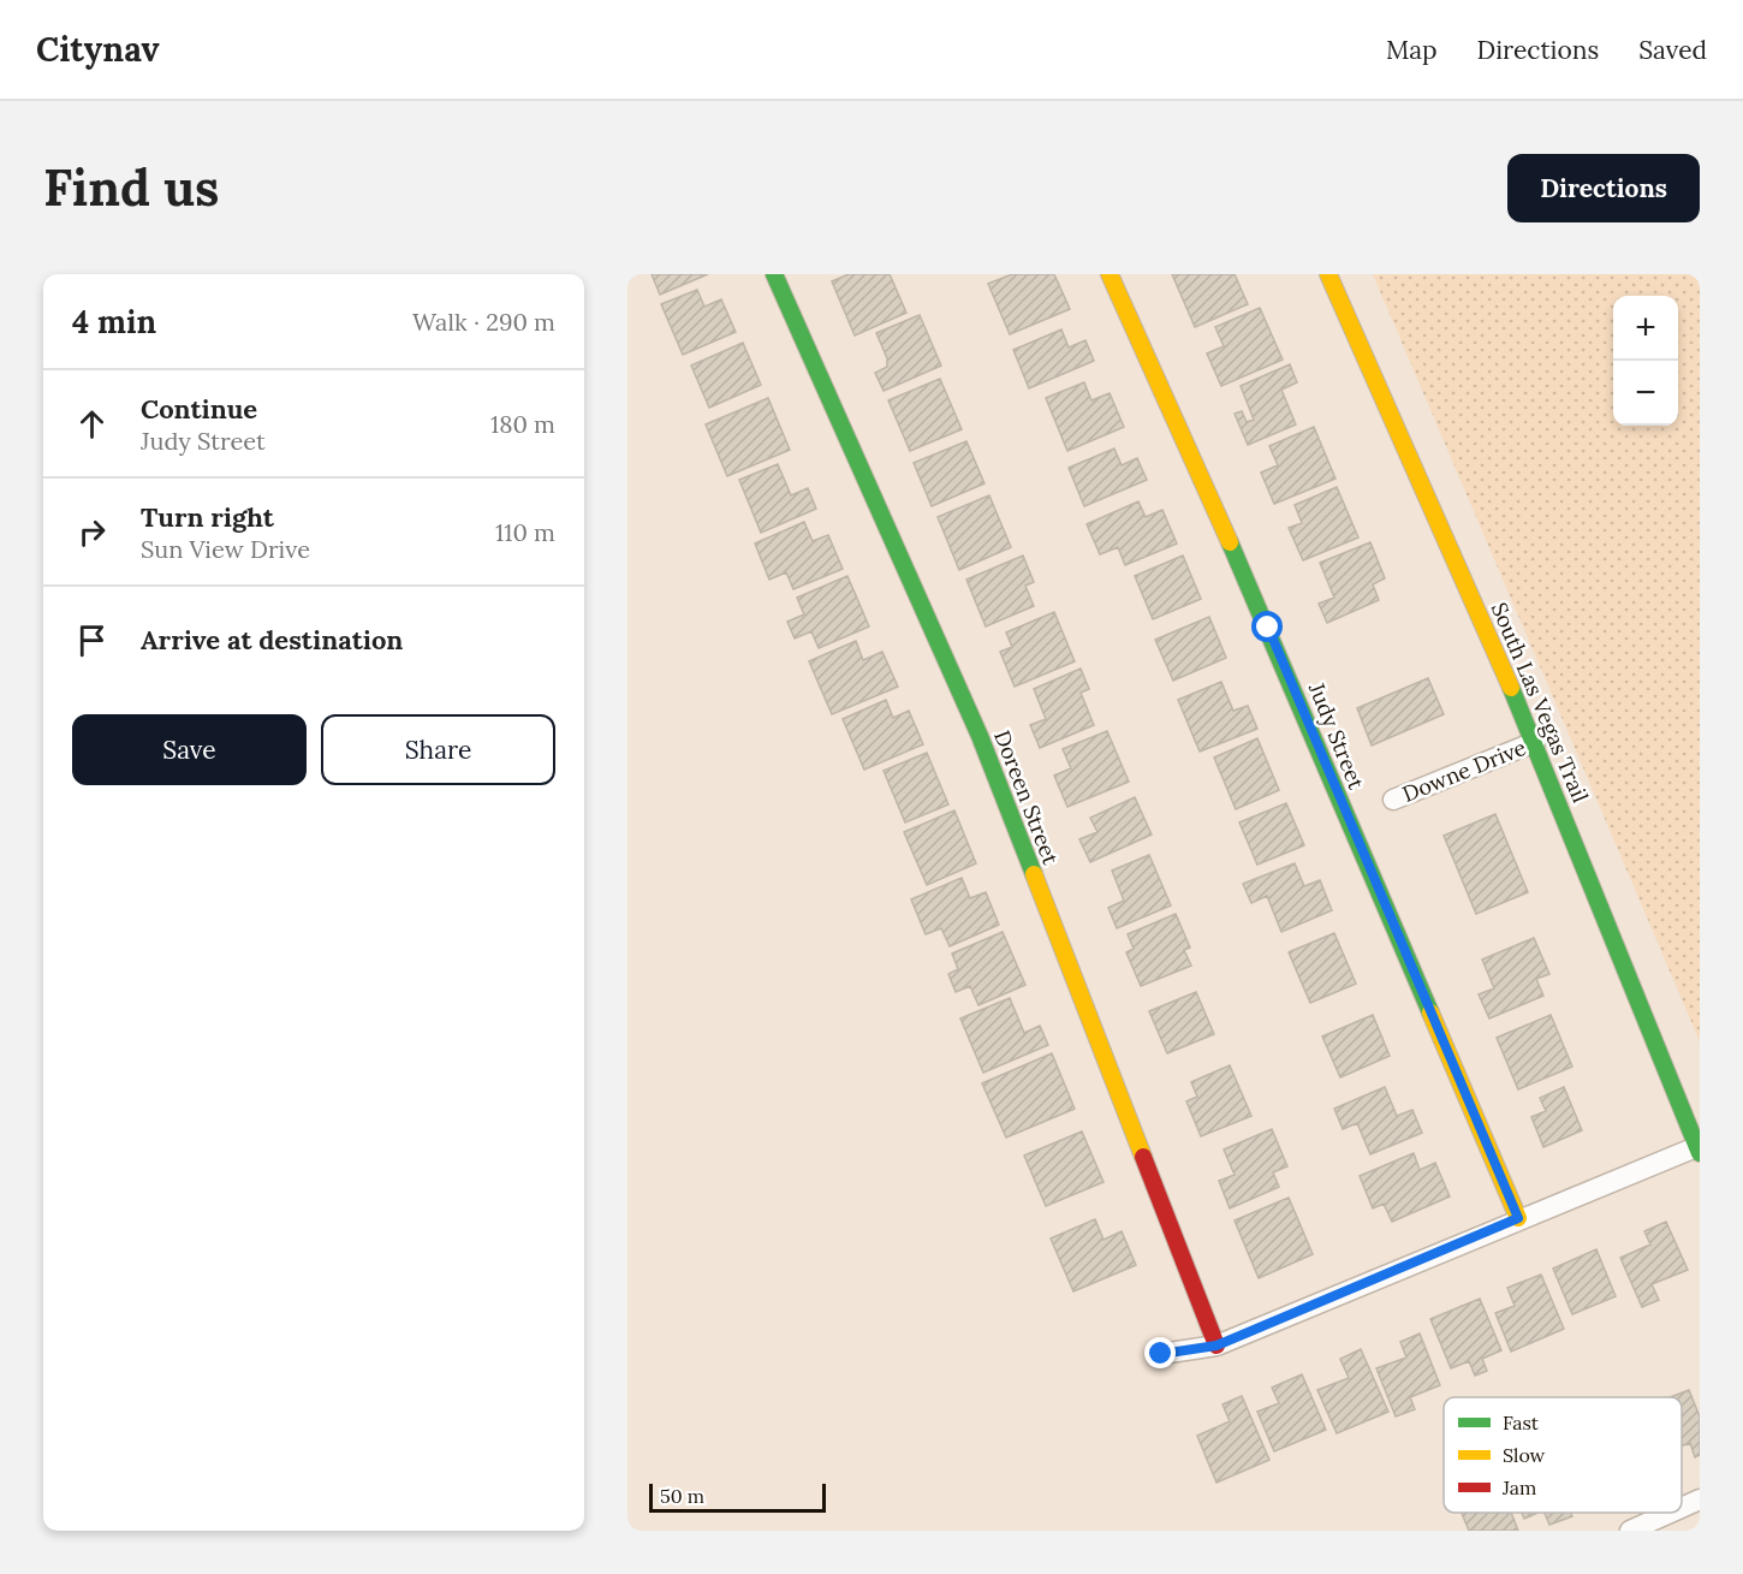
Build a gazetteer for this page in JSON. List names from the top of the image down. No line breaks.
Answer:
{"streets":{"street":["South Las Vegas Trail","Judy Street","Downe Drive","Doreen Street"]},"crossings":[["South Las Vegas Trail","Downe Drive"]],"legend":["Fast","Slow","Jam"],"scale_bar":"50 m","page":{"header":"Citynav","nav":["Map","Directions","Saved"],"buttons":["Directions",["Save","Share"]],"title":"Find us","heading":["4 min","Walk · 290 m"],"map_buttons":["+","−"],"list":[["Continue","Judy Street","180 m"],["Turn right","Sun View Drive","110 m"],"Arrive at destination"],"scale":"50 m"}}
